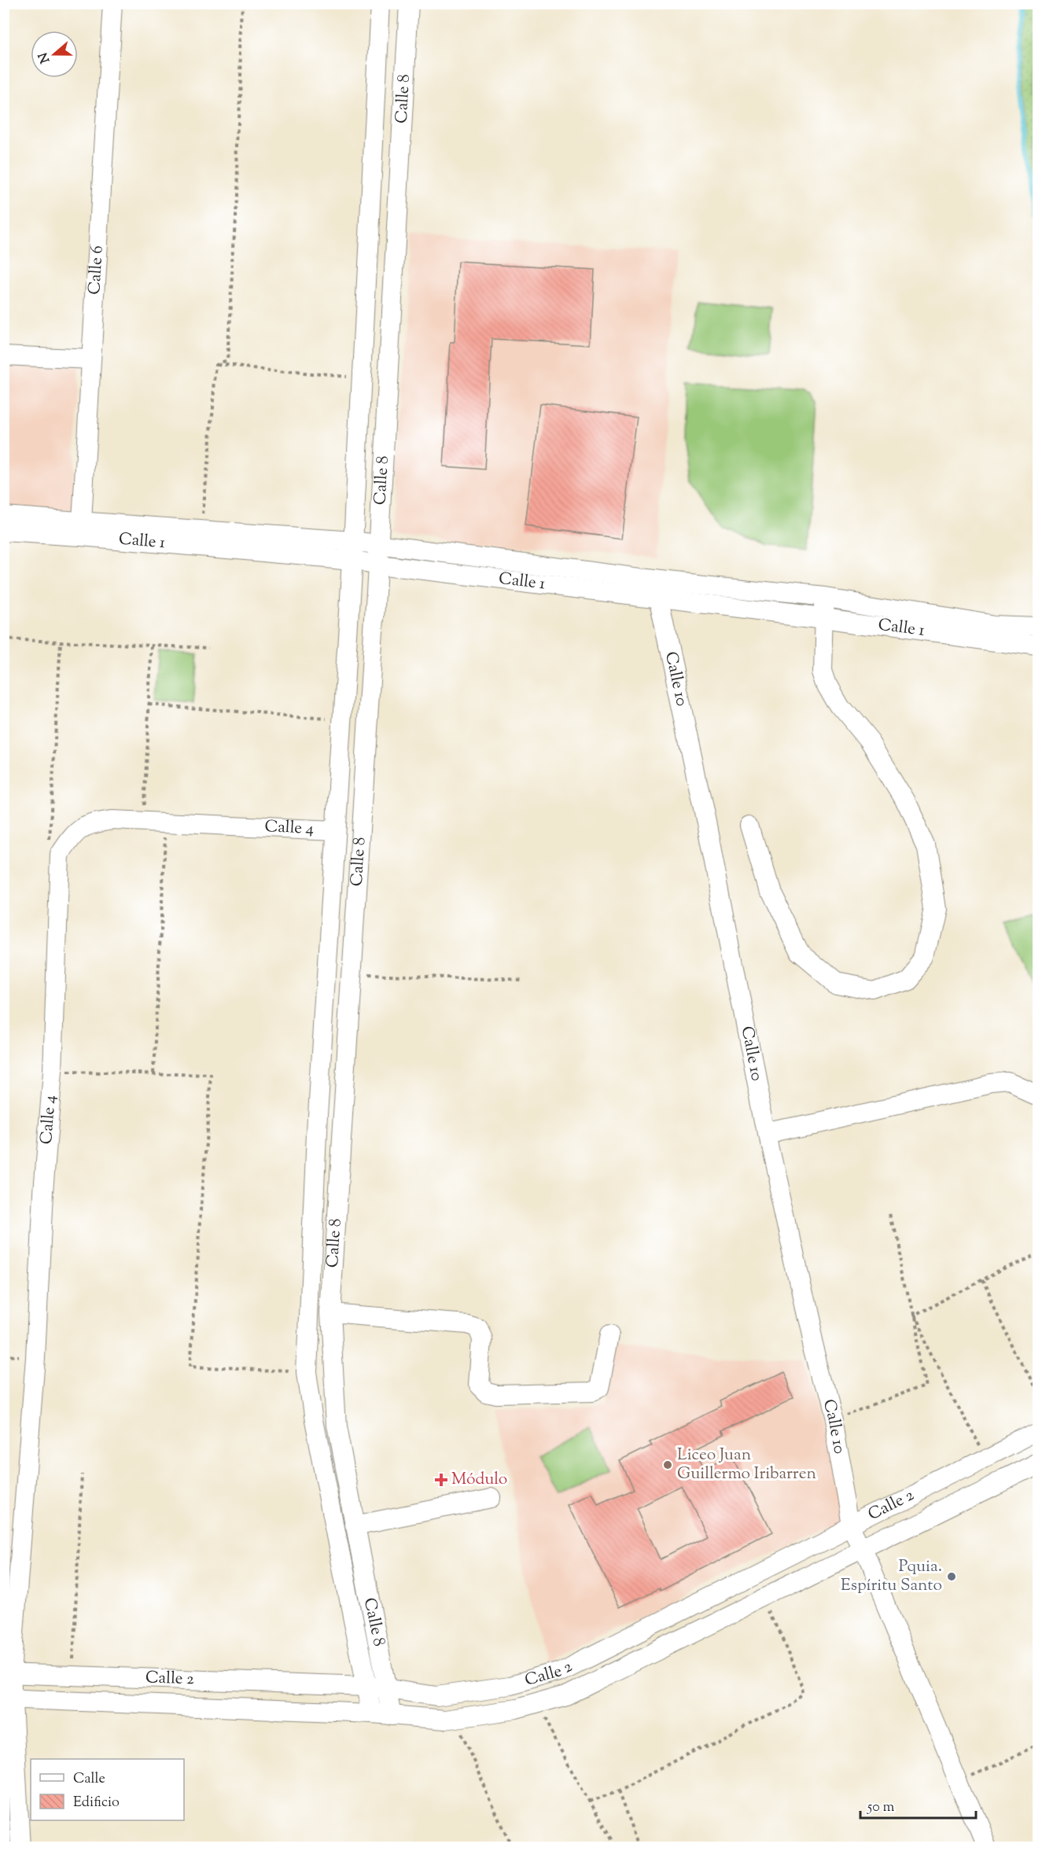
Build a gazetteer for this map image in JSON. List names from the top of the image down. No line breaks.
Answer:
{"streets":{"street":["Calle 8","Calle 6","Calle 1","Calle 10","Calle 4","Calle 2"]},"crossings":[["Calle 8","Calle 1"],["Calle 8","Calle 4"],["Calle 8","Calle 2"],["Calle 6","Calle 1"],["Calle 1","Calle 10"],["Calle 10","Calle 2"],["Calle 4","Calle 2"]],"places":{"other":["Liceo Juan Guillermo Iribarren","Pquia. Espíritu Santo"],"health":["Módulo"]},"legend":["Calle","Edificio"],"scale_bar":"50 m","north":"left"}
